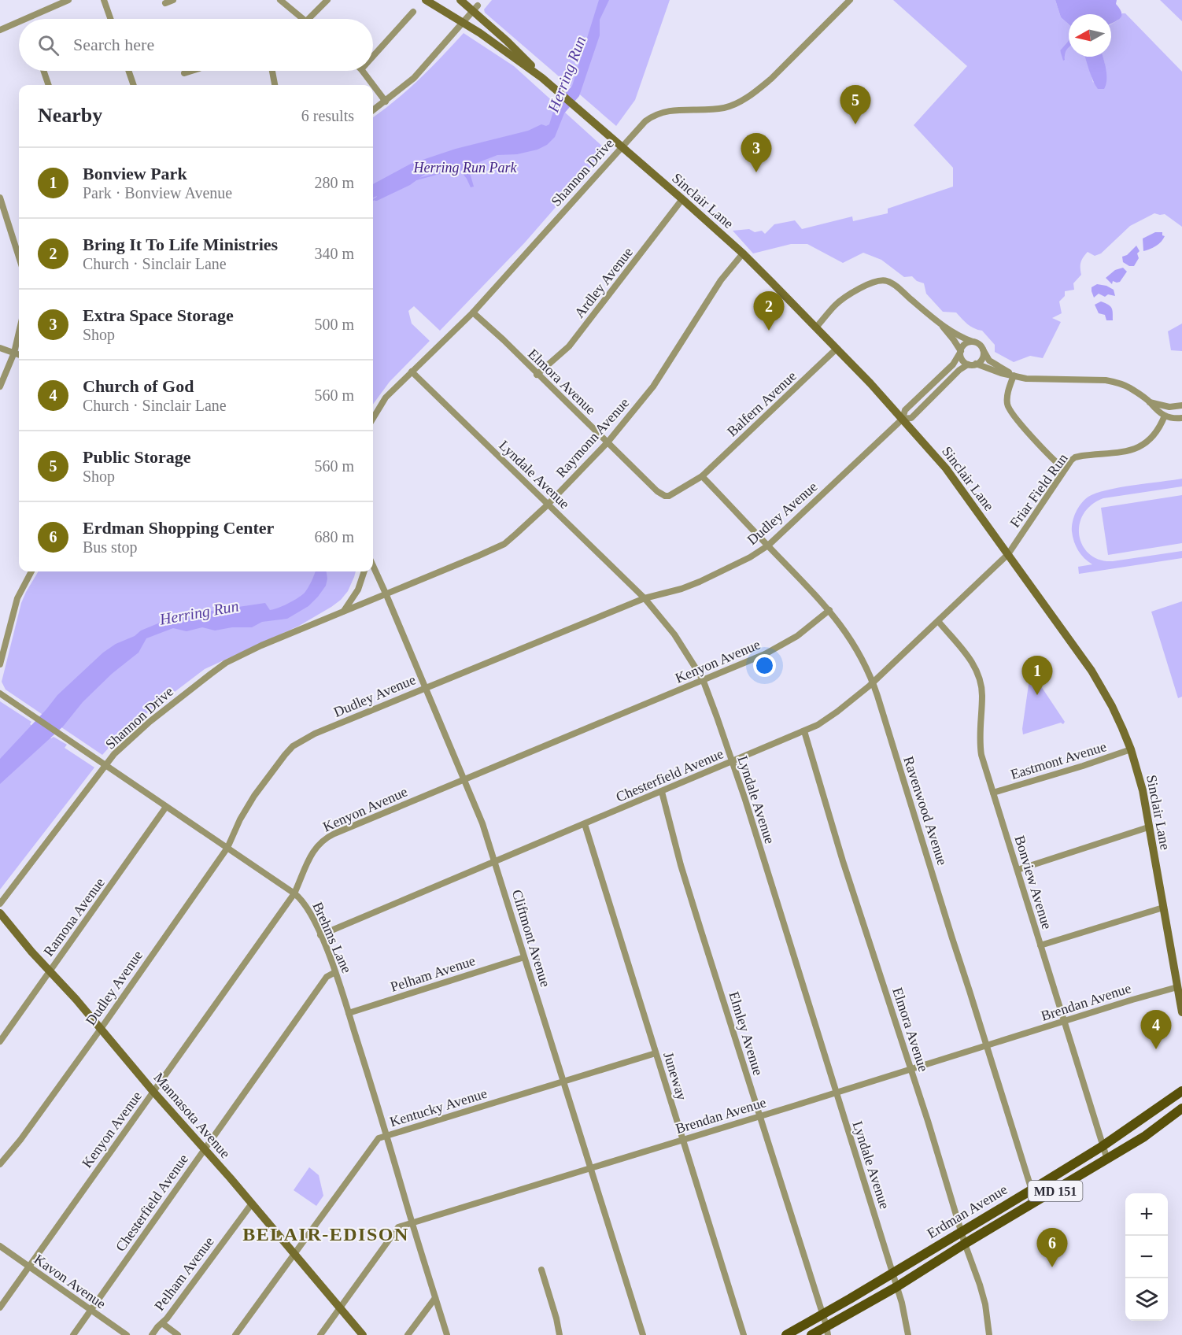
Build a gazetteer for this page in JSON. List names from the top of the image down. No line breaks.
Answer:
{"streets":{"main road":["Sinclair Lane","Mannasota Avenue","MD 151","Erdman Avenue"],"street":["Shannon Drive","Ardley Avenue","Elmora Avenue","Balfern Avenue","Raymonn Avenue","Lyndale Avenue","Friar Field Run","Dudley Avenue","Kenyon Avenue","Eastmont Avenue","Chesterfield Avenue","Ravenwood Avenue","Bonview Avenue","Ramona Avenue","Brehms Lane","Cliftmont Avenue","Pelham Avenue","Brendan Avenue","Elmley Avenue","Juneway","Kentucky Avenue","Kavon Avenue"]},"crossings":[["Shannon Drive","Sinclair Lane"],["Shannon Drive","Elmora Avenue"],["Shannon Drive","Raymonn Avenue"],["Shannon Drive","Lyndale Avenue"],["Shannon Drive","Brehms Lane"],["Shannon Drive","Cliftmont Avenue"],["Sinclair Lane","Ardley Avenue"],["Sinclair Lane","Balfern Avenue"],["Sinclair Lane","Raymonn Avenue"],["Sinclair Lane","Friar Field Run"],["Sinclair Lane","Dudley Avenue"],["Sinclair Lane","Eastmont Avenue"],["Sinclair Lane","Chesterfield Avenue"],["Sinclair Lane","Brendan Avenue"],["Ardley Avenue","Elmora Avenue"],["Elmora Avenue","Balfern Avenue"],["Elmora Avenue","Raymonn Avenue"],["Elmora Avenue","Chesterfield Avenue"],["Elmora Avenue","Ravenwood Avenue"],["Elmora Avenue","Brendan Avenue"],["Elmora Avenue","Erdman Avenue"],["Balfern Avenue","Ravenwood Avenue"],["Raymonn Avenue","Lyndale Avenue"],["Raymonn Avenue","Cliftmont Avenue"],["Lyndale Avenue","Dudley Avenue"],["Lyndale Avenue","Kenyon Avenue"],["Lyndale Avenue","Chesterfield Avenue"],["Lyndale Avenue","Brendan Avenue"],["Lyndale Avenue","Erdman Avenue"],["Friar Field Run","Chesterfield Avenue"],["Dudley Avenue","Ravenwood Avenue"],["Dudley Avenue","Brehms Lane"],["Dudley Avenue","Cliftmont Avenue"],["Dudley Avenue","Mannasota Avenue"],["Kenyon Avenue","Ravenwood Avenue"],["Kenyon Avenue","Brehms Lane"],["Kenyon Avenue","Cliftmont Avenue"],["Kenyon Avenue","Mannasota Avenue"],["Kenyon Avenue","Kavon Avenue"],["Eastmont Avenue","Bonview Avenue"],["Chesterfield Avenue","Ravenwood Avenue"],["Chesterfield Avenue","Bonview Avenue"],["Chesterfield Avenue","Brehms Lane"],["Chesterfield Avenue","Cliftmont Avenue"],["Chesterfield Avenue","Elmley Avenue"],["Chesterfield Avenue","Juneway"],["Chesterfield Avenue","Mannasota Avenue"],["Chesterfield Avenue","Kavon Avenue"],["Ravenwood Avenue","Brendan Avenue"],["Ravenwood Avenue","Erdman Avenue"],["Bonview Avenue","Brendan Avenue"],["Bonview Avenue","Erdman Avenue"],["Ramona Avenue","Brehms Lane"],["Ramona Avenue","Mannasota Avenue"],["Brehms Lane","Pelham Avenue"],["Brehms Lane","Brendan Avenue"],["Brehms Lane","Kentucky Avenue"],["Cliftmont Avenue","Pelham Avenue"],["Cliftmont Avenue","Brendan Avenue"],["Cliftmont Avenue","Kentucky Avenue"],["Pelham Avenue","Mannasota Avenue"],["Brendan Avenue","Elmley Avenue"],["Brendan Avenue","Juneway"],["Brendan Avenue","Mannasota Avenue"],["Elmley Avenue","Erdman Avenue"],["Juneway","Kentucky Avenue"],["Kentucky Avenue","Mannasota Avenue"]],"districts":["BELAIR-EDISON"],"water":["Herring Run"],"parks":["Herring Run Park"],"north":"left","page":{"search":"Search here","pins":["5","3","2","1","4","6"],"heading":["Nearby","6 results"],"list":[{"mark":"1","name":"Bonview Park","note":"Park · Bonview Avenue","value":"280 m"},{"mark":"2","name":"Bring It To Life Ministries","note":"Church · Sinclair Lane","value":"340 m"},{"mark":"3","name":"Extra Space Storage","note":"Shop","value":"500 m"},{"mark":"4","name":"Church of God","note":"Church · Sinclair Lane","value":"560 m"},{"mark":"5","name":"Public Storage","note":"Shop","value":"560 m"},{"mark":"6","name":"Erdman Shopping Center","note":"Bus stop","value":"680 m"}],"map_buttons":["+","−"]}}
